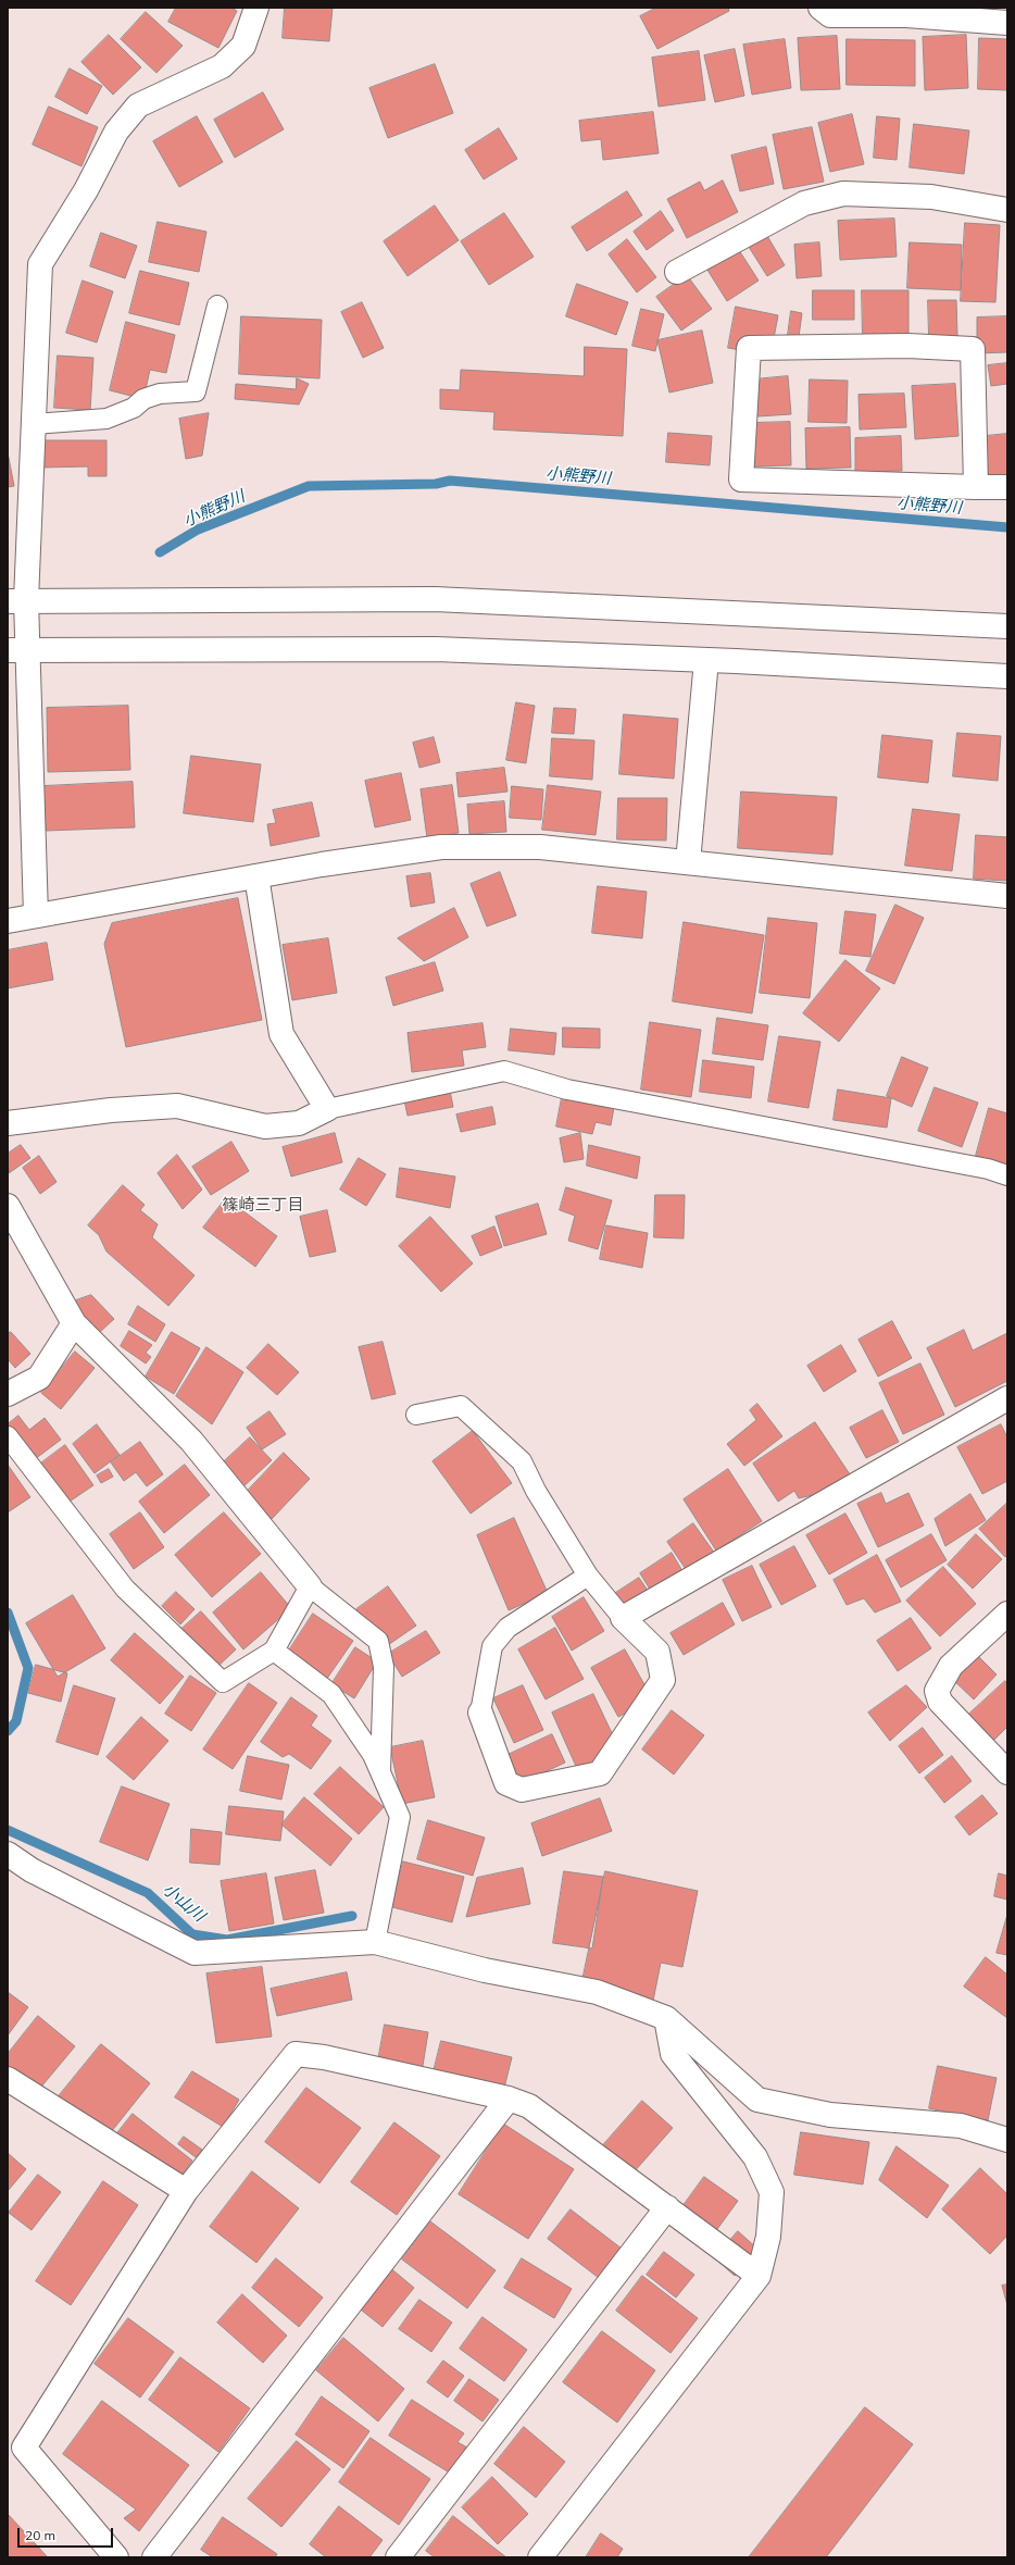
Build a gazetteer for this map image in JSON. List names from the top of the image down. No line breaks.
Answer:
{"districts":["篠崎三丁目"],"water":["小熊野川","小山川"],"scale_bar":"20 m"}
